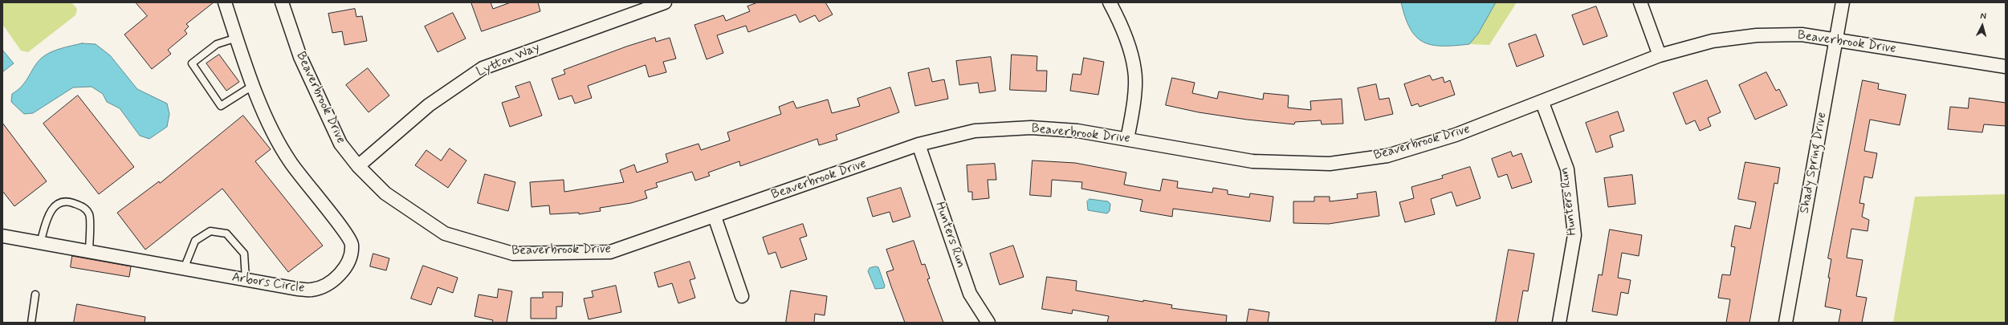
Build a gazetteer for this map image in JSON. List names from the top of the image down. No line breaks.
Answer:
{"streets":{"street":["Beaverbrook Drive","Lytton Way","Shady Spring Drive","Hunters Run","Arbors Circle"]},"crossings":[["Beaverbrook Drive","Lytton Way"],["Beaverbrook Drive","Shady Spring Drive"],["Beaverbrook Drive","Hunters Run"]],"north":"top"}
